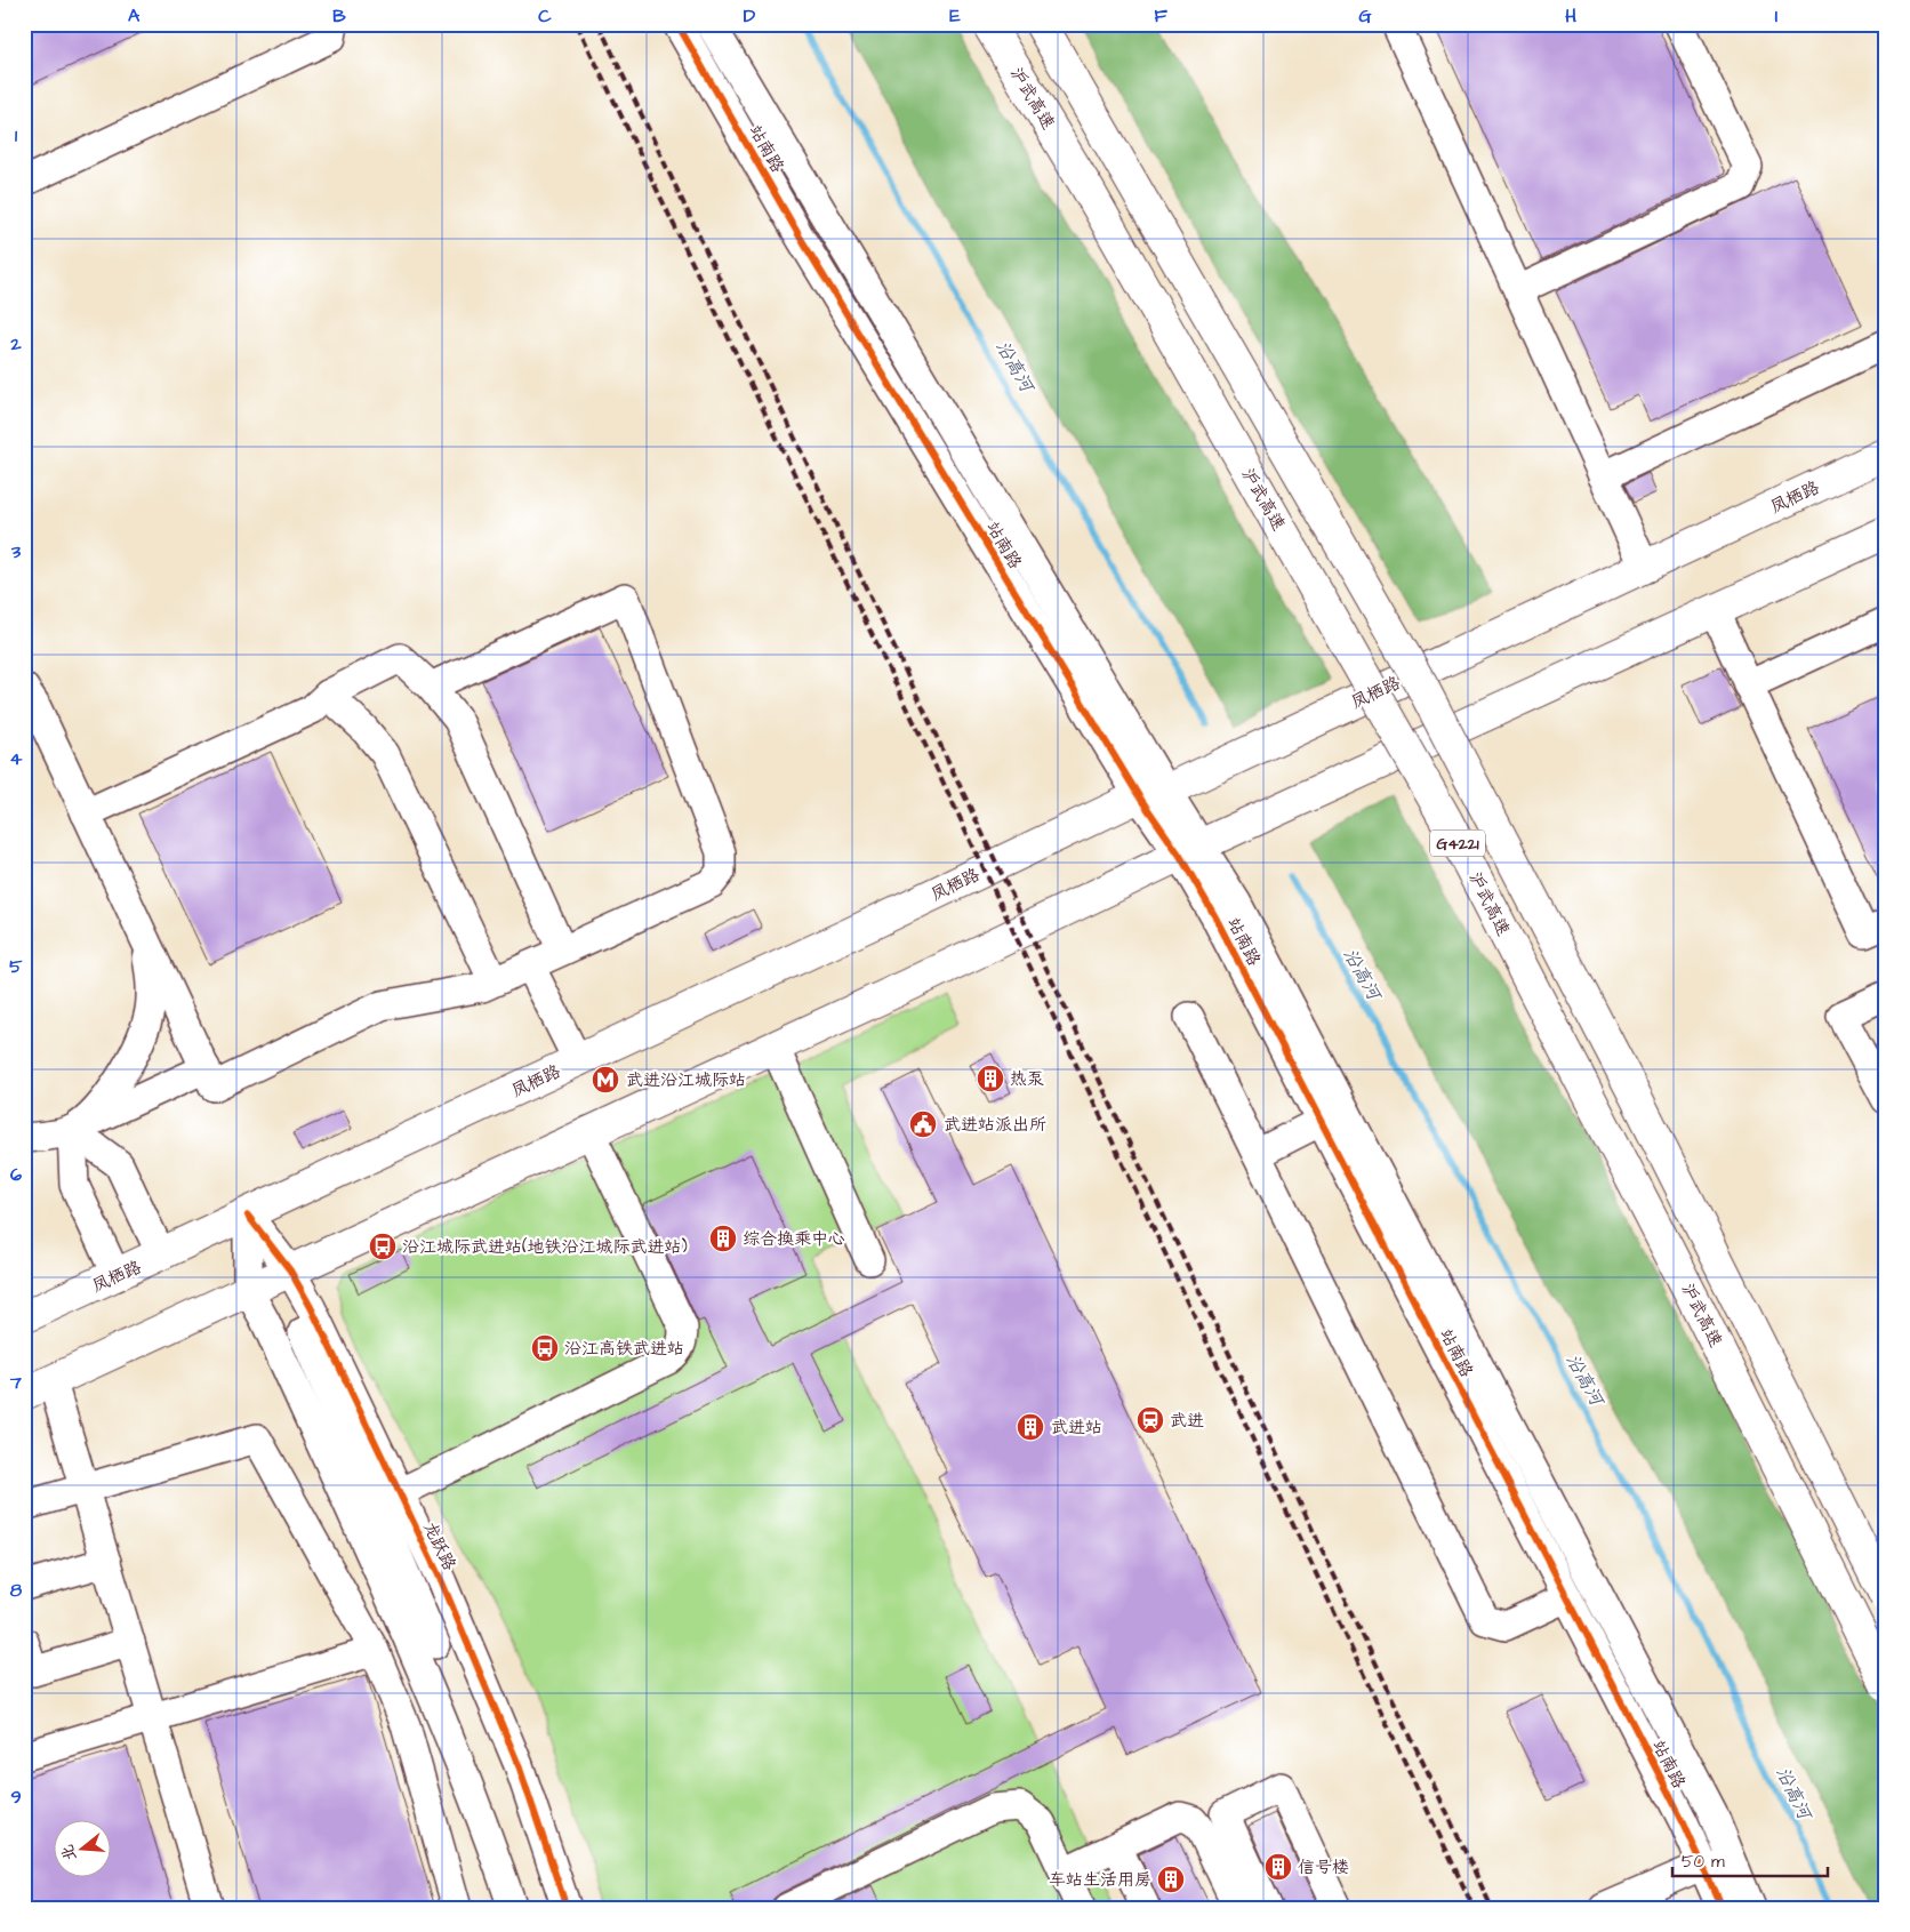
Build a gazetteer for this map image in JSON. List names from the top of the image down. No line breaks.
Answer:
{"streets":{"main road":["沪武高速","凤栖路","G4221"],"street":["站南路","龙跃路"]},"crossings":[["站南路","凤栖路"]],"water":["沿高河"],"places":{"building":["热泵","综合换乘中心","武进站","信号楼","车站生活用房"],"metro station":["武进沿江城际站"],"public building":["武进站派出所"],"bus stop":["沿江城际武进站(地铁沿江城际武进站)","沿江高铁武进站"],"station":["武进"]},"scale_bar":"50 m","north":"left","grid":{"columns":["A","B","C","D","E","F","G","H","I"],"rows":["1","2","3","4","5","6","7","8","9"]}}
